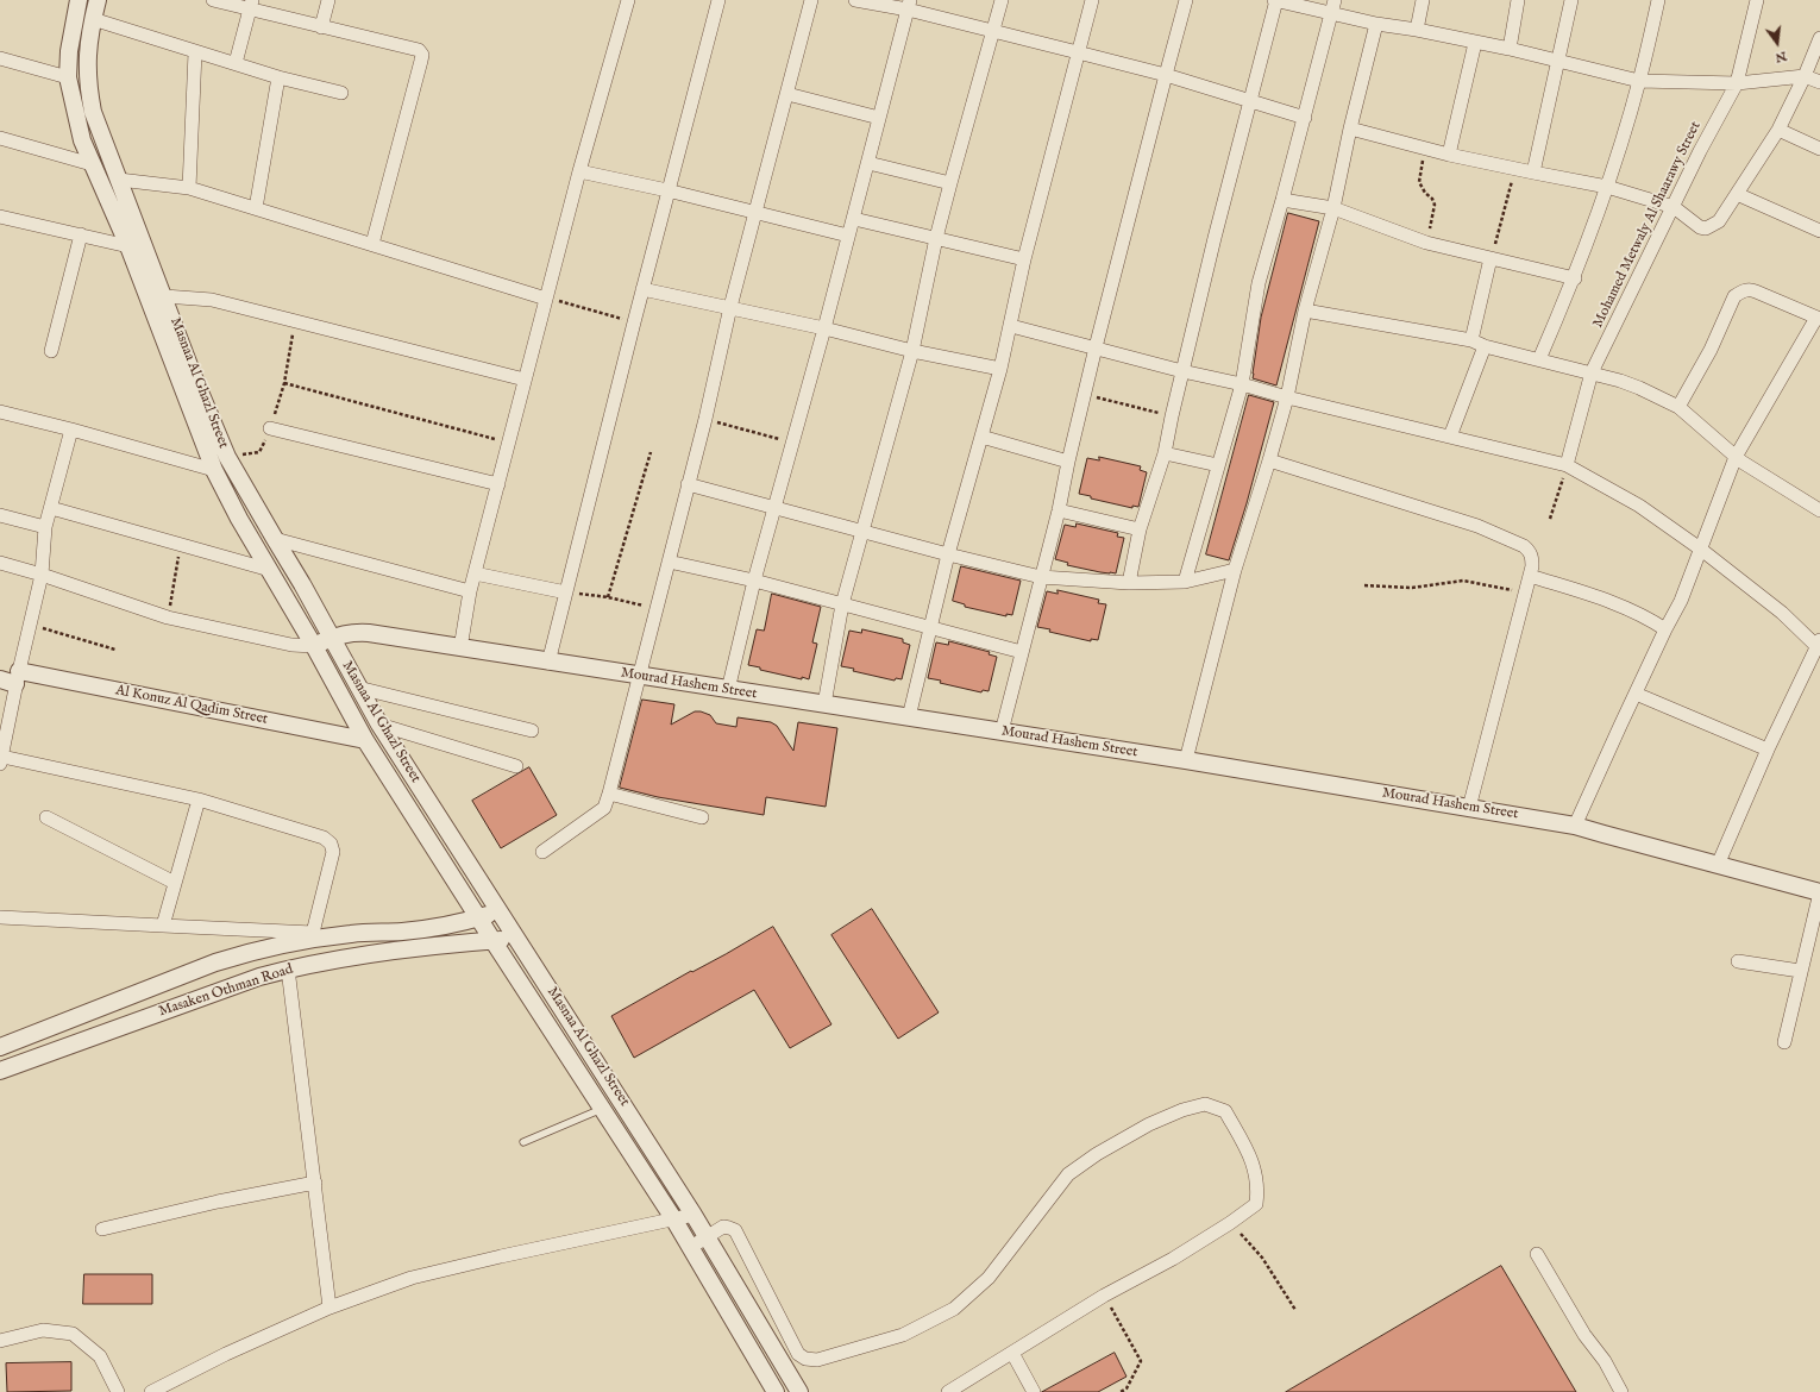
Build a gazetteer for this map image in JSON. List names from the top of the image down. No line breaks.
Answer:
{"streets":{"street":["Mohamed Metwaly Al Shaarawy Street","Masnaa Al Ghazl Street","Mourad Hashem Street","Al Konuz Al Qadim Street","Masaken Othman Road"]},"crossings":[["Masnaa Al Ghazl Street","Mourad Hashem Street"],["Masnaa Al Ghazl Street","Al Konuz Al Qadim Street"],["Masnaa Al Ghazl Street","Masaken Othman Road"]],"north":"bottom"}
